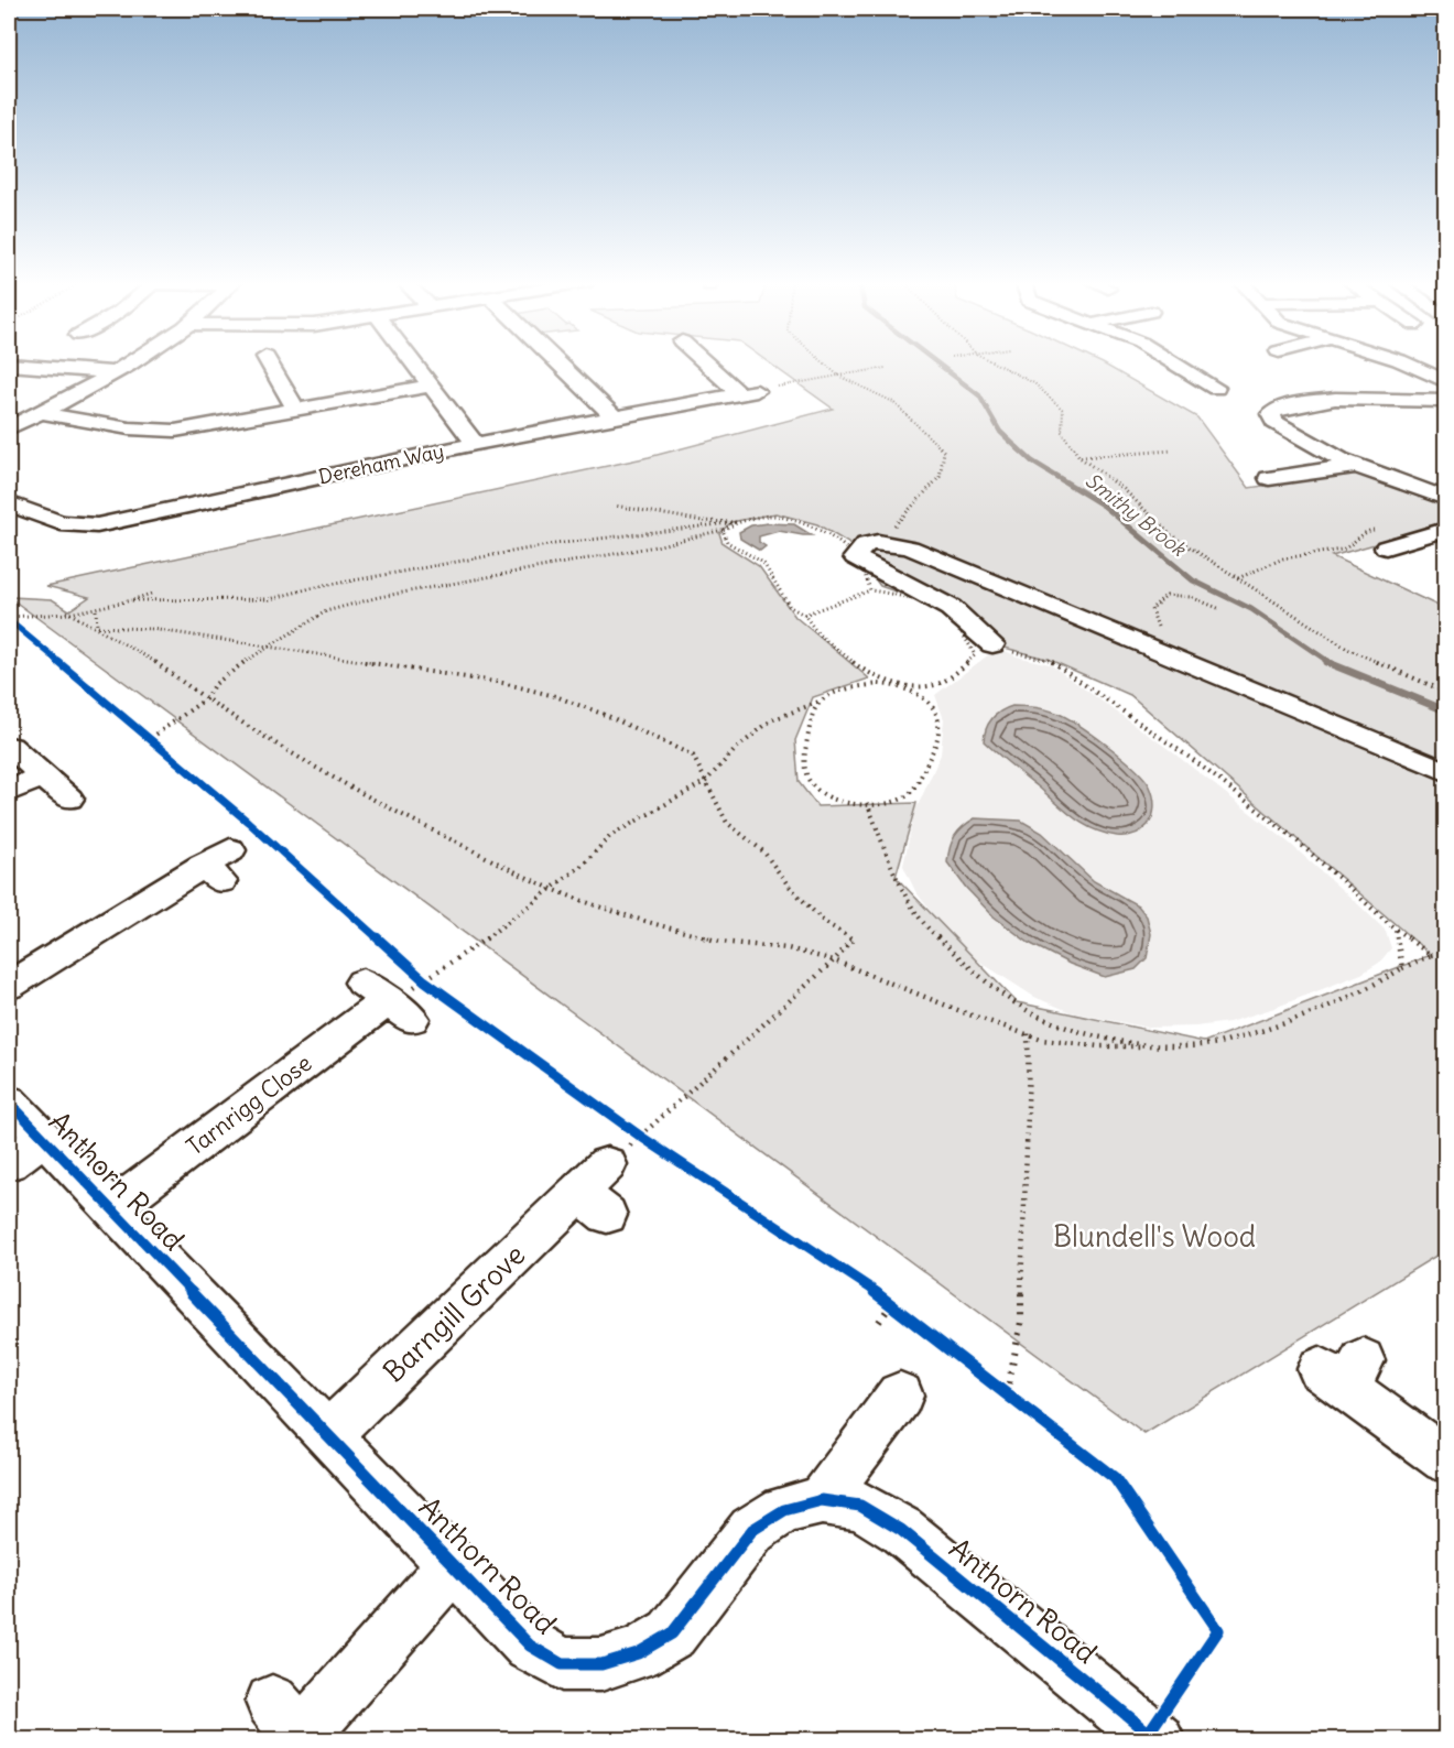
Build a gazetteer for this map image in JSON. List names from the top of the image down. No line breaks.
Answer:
{"streets":{"street":["Dereham Way","Tarnrigg Close","Anthorn Road","Barngill Grove"]},"crossings":[["Tarnrigg Close","Anthorn Road"],["Anthorn Road","Barngill Grove"]],"water":["Smithy Brook"],"parks":["Blundell's Wood"]}
